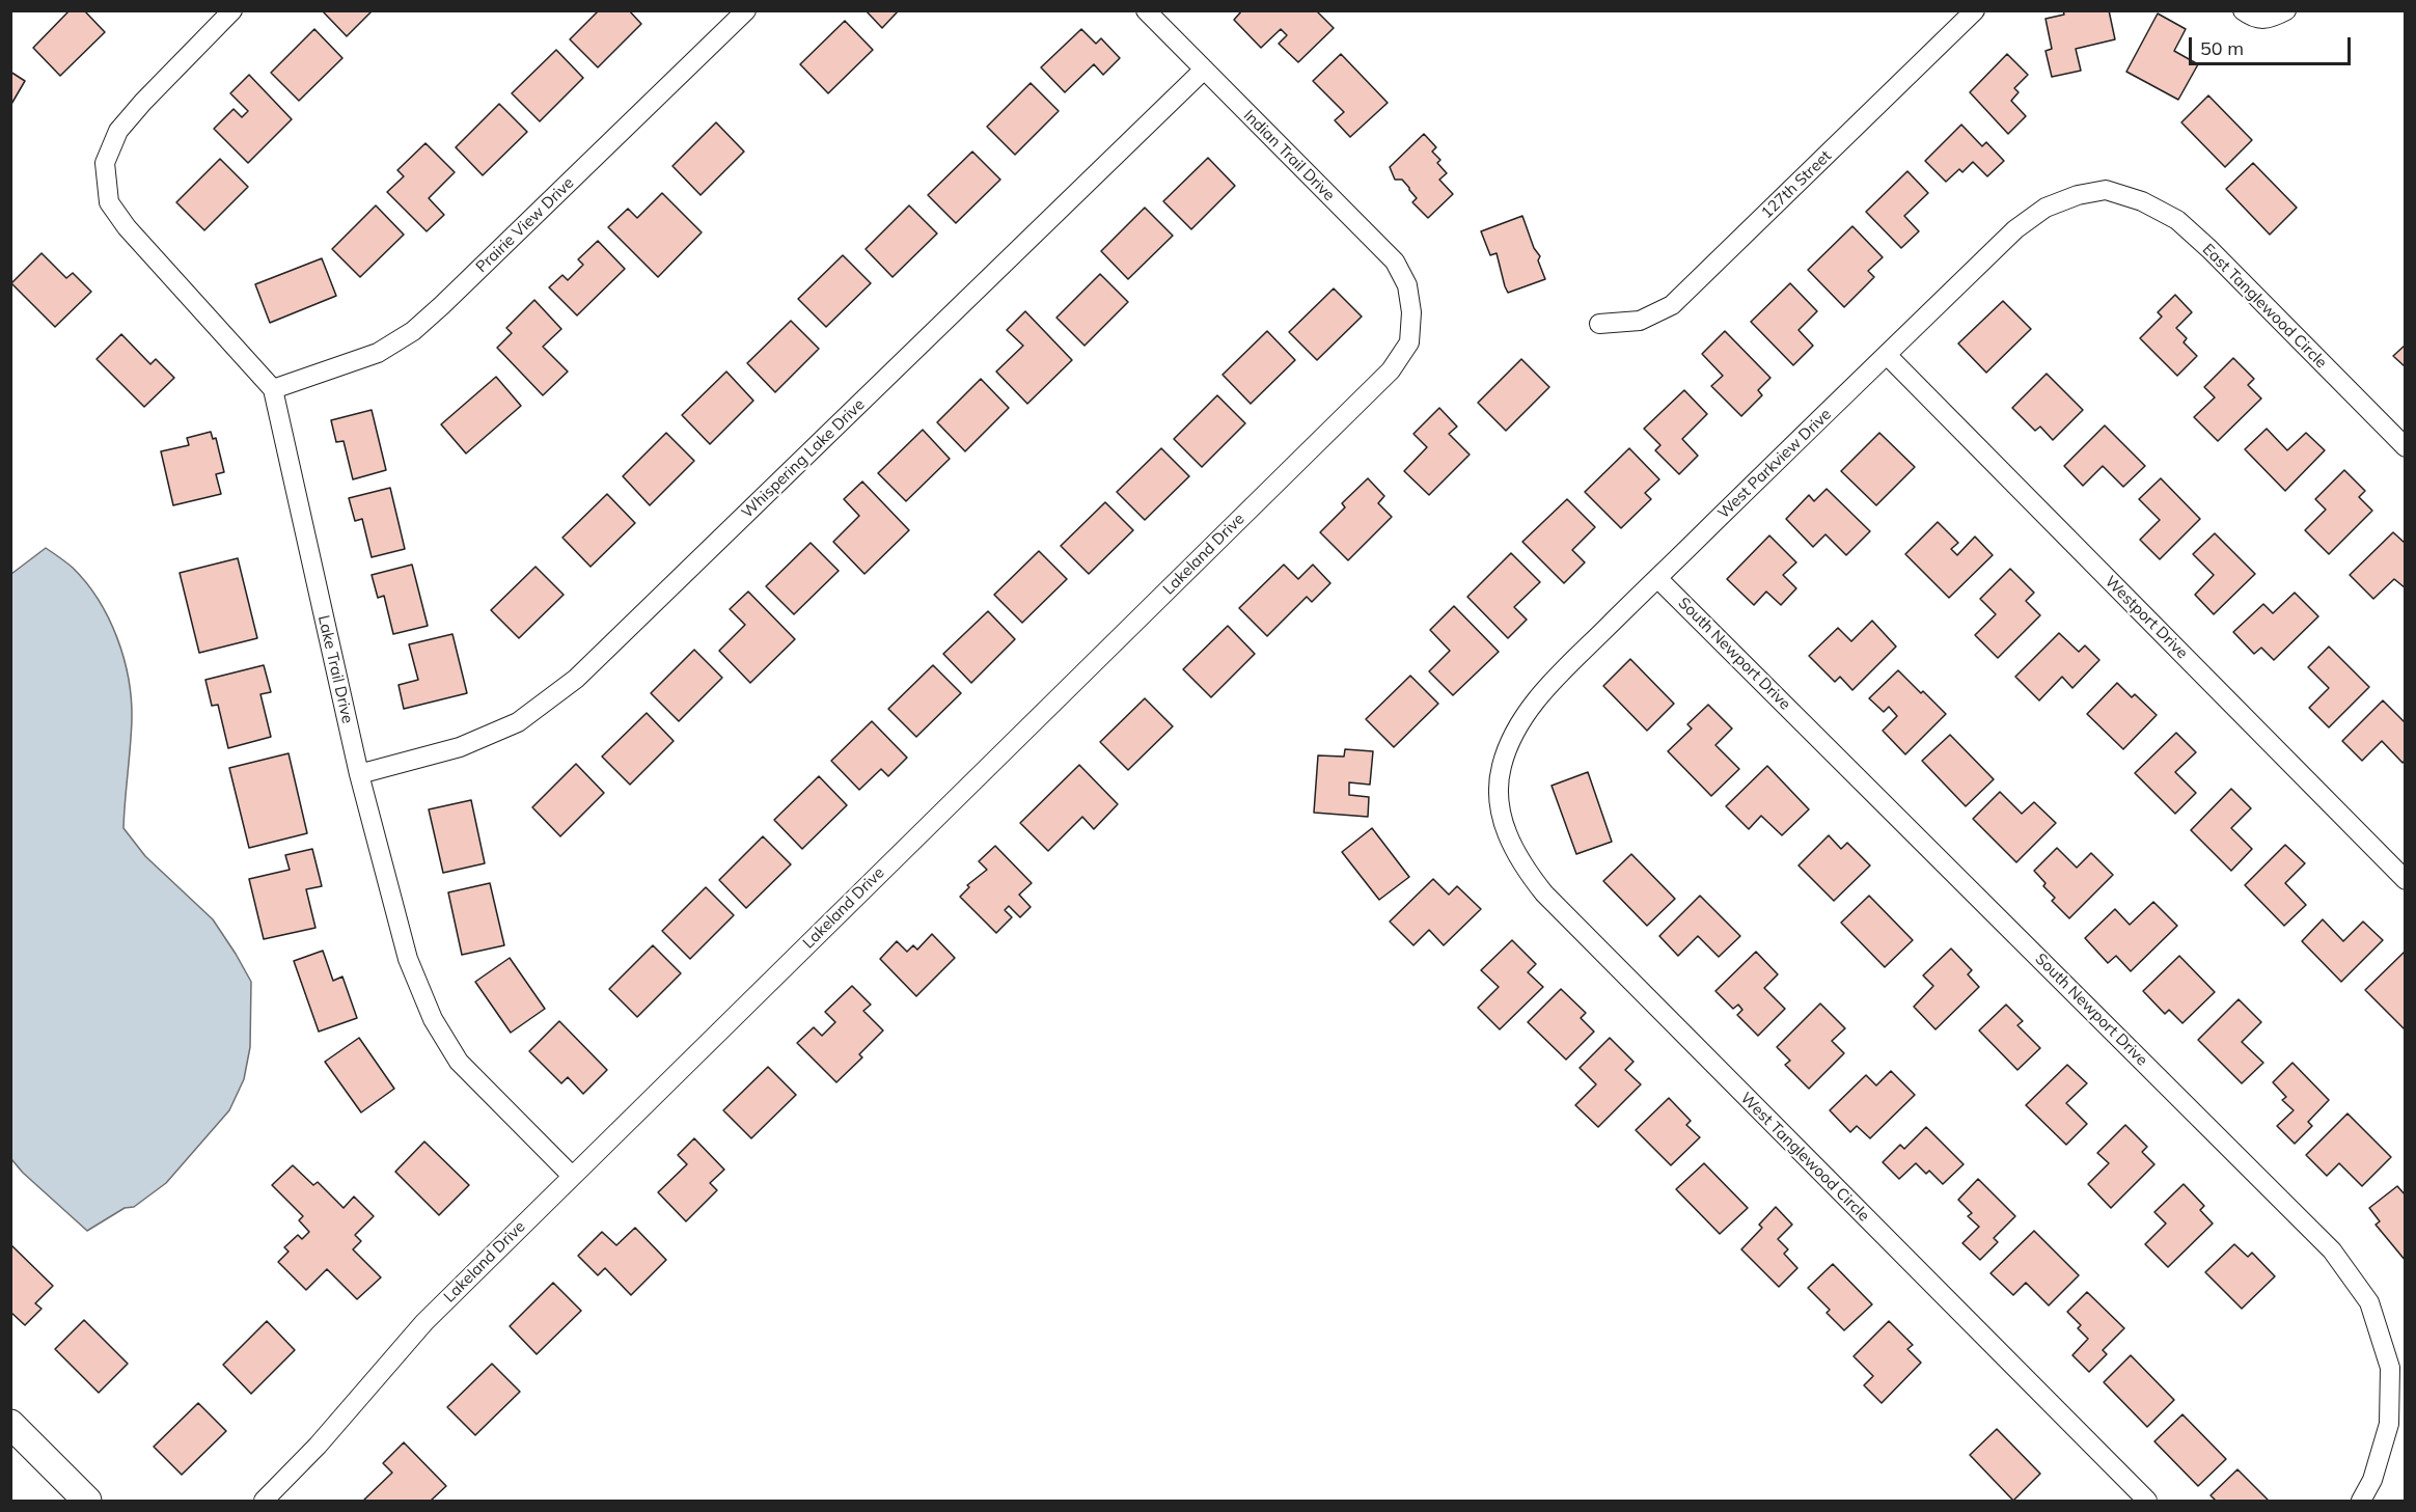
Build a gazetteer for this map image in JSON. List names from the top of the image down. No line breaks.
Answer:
{"streets":{"street":["Indian Trail Drive","127th Street","Prairie View Drive","East Tanglewood Circle","Whispering Lake Drive","West Parkview Drive","Lakeland Drive","Westport Drive","South Newport Drive","Lake Trail Drive","West Tanglewood Circle"]},"crossings":[["Indian Trail Drive","Whispering Lake Drive"],["Indian Trail Drive","Lakeland Drive"],["Prairie View Drive","Lake Trail Drive"],["East Tanglewood Circle","West Parkview Drive"],["Whispering Lake Drive","Lake Trail Drive"],["West Parkview Drive","Westport Drive"],["West Parkview Drive","South Newport Drive"],["West Parkview Drive","West Tanglewood Circle"],["Lakeland Drive","Lake Trail Drive"]],"scale_bar":"50 m"}
